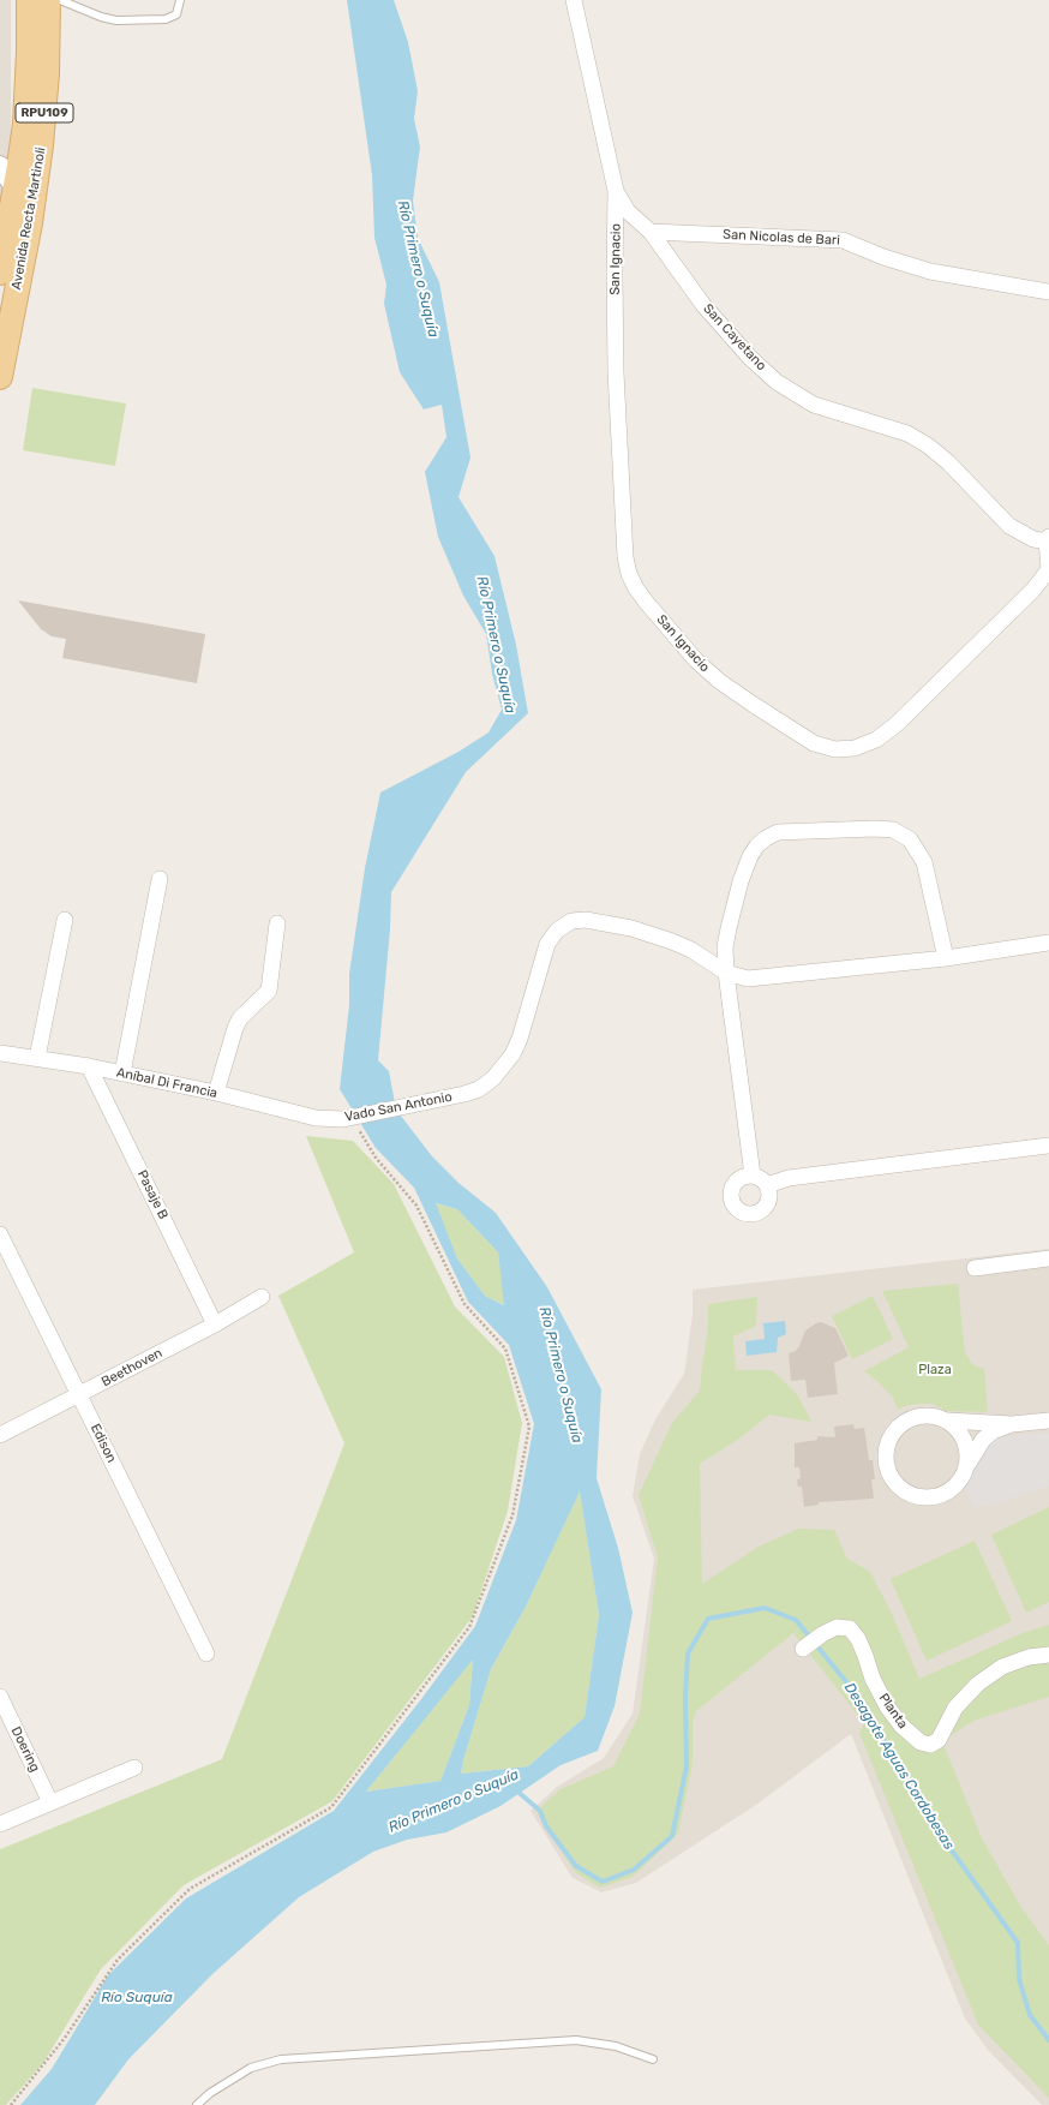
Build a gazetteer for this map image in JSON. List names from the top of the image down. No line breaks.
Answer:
{"streets":{"main road":["RPU109","Avenida Recta Martinoli"],"street":["San Nicolas de Bari","San Ignacio","San Cayetano","Aníbal Di Francia","Vado San Antonio","Pasaje B","Beethoven","Edison","Planta","Doering"]},"crossings":[["San Nicolas de Bari","San Cayetano"],["San Ignacio","San Cayetano"],["Aníbal Di Francia","Vado San Antonio"],["Aníbal Di Francia","Pasaje B"],["Pasaje B","Beethoven"],["Beethoven","Edison"]],"water":["Río Primero o Suquía","Desagote Aguas Cordobesas","Río Suquía"],"parks":["Plaza"]}
